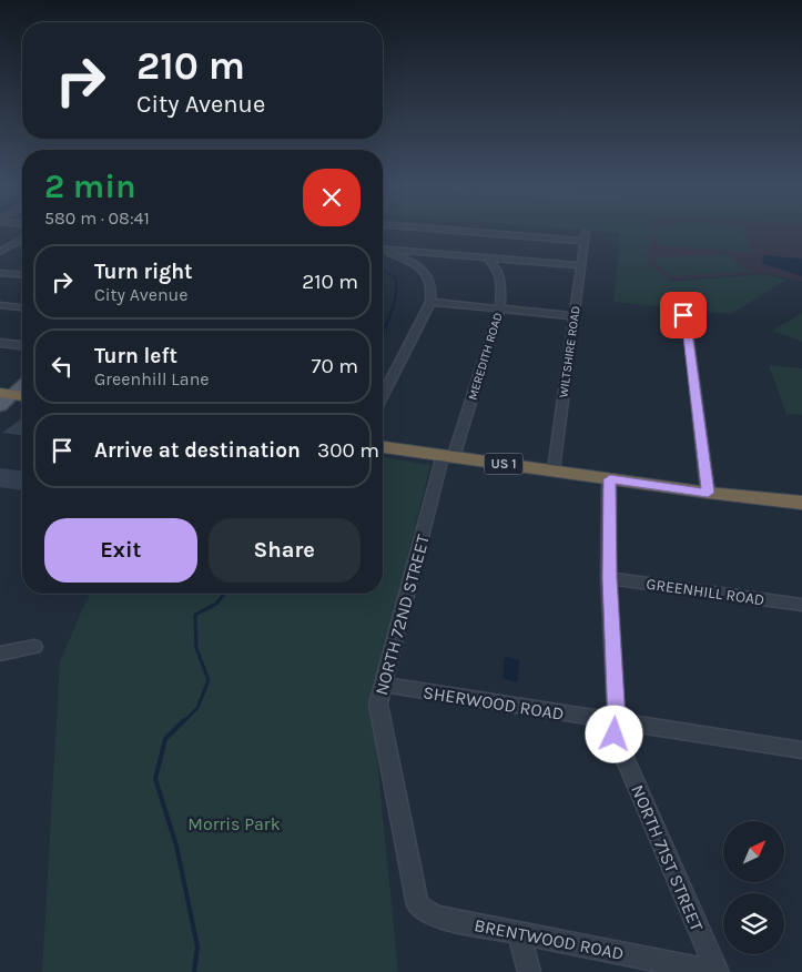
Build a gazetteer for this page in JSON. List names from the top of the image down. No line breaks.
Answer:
{"streets":{"highway":["US 1"],"street":["WILTSHIRE ROAD","MEREDITH ROAD","GREENHILL ROAD","NORTH 72ND STREET","SHERWOOD ROAD","NORTH 71ST STREET","BRENTWOOD ROAD"]},"crossings":[["WILTSHIRE ROAD","US 1"],["MEREDITH ROAD","US 1"],["MEREDITH ROAD","NORTH 72ND STREET"],["US 1","NORTH 72ND STREET"],["US 1","NORTH 71ST STREET"],["GREENHILL ROAD","NORTH 71ST STREET"],["NORTH 72ND STREET","SHERWOOD ROAD"],["NORTH 72ND STREET","BRENTWOOD ROAD"],["SHERWOOD ROAD","NORTH 71ST STREET"],["NORTH 71ST STREET","BRENTWOOD ROAD"]],"parks":["Morris Park"],"north":"top right","page":{"turn":["210 m","City Avenue"],"heading":["2 min","580 m · 08:41"],"list":[{"name":"Turn right","note":"City Avenue","value":"210 m"},{"name":"Turn left","note":"Greenhill Lane","value":"70 m"},{"name":"Arrive at destination","value":"300 m"}],"buttons":["Exit","Share"]}}
